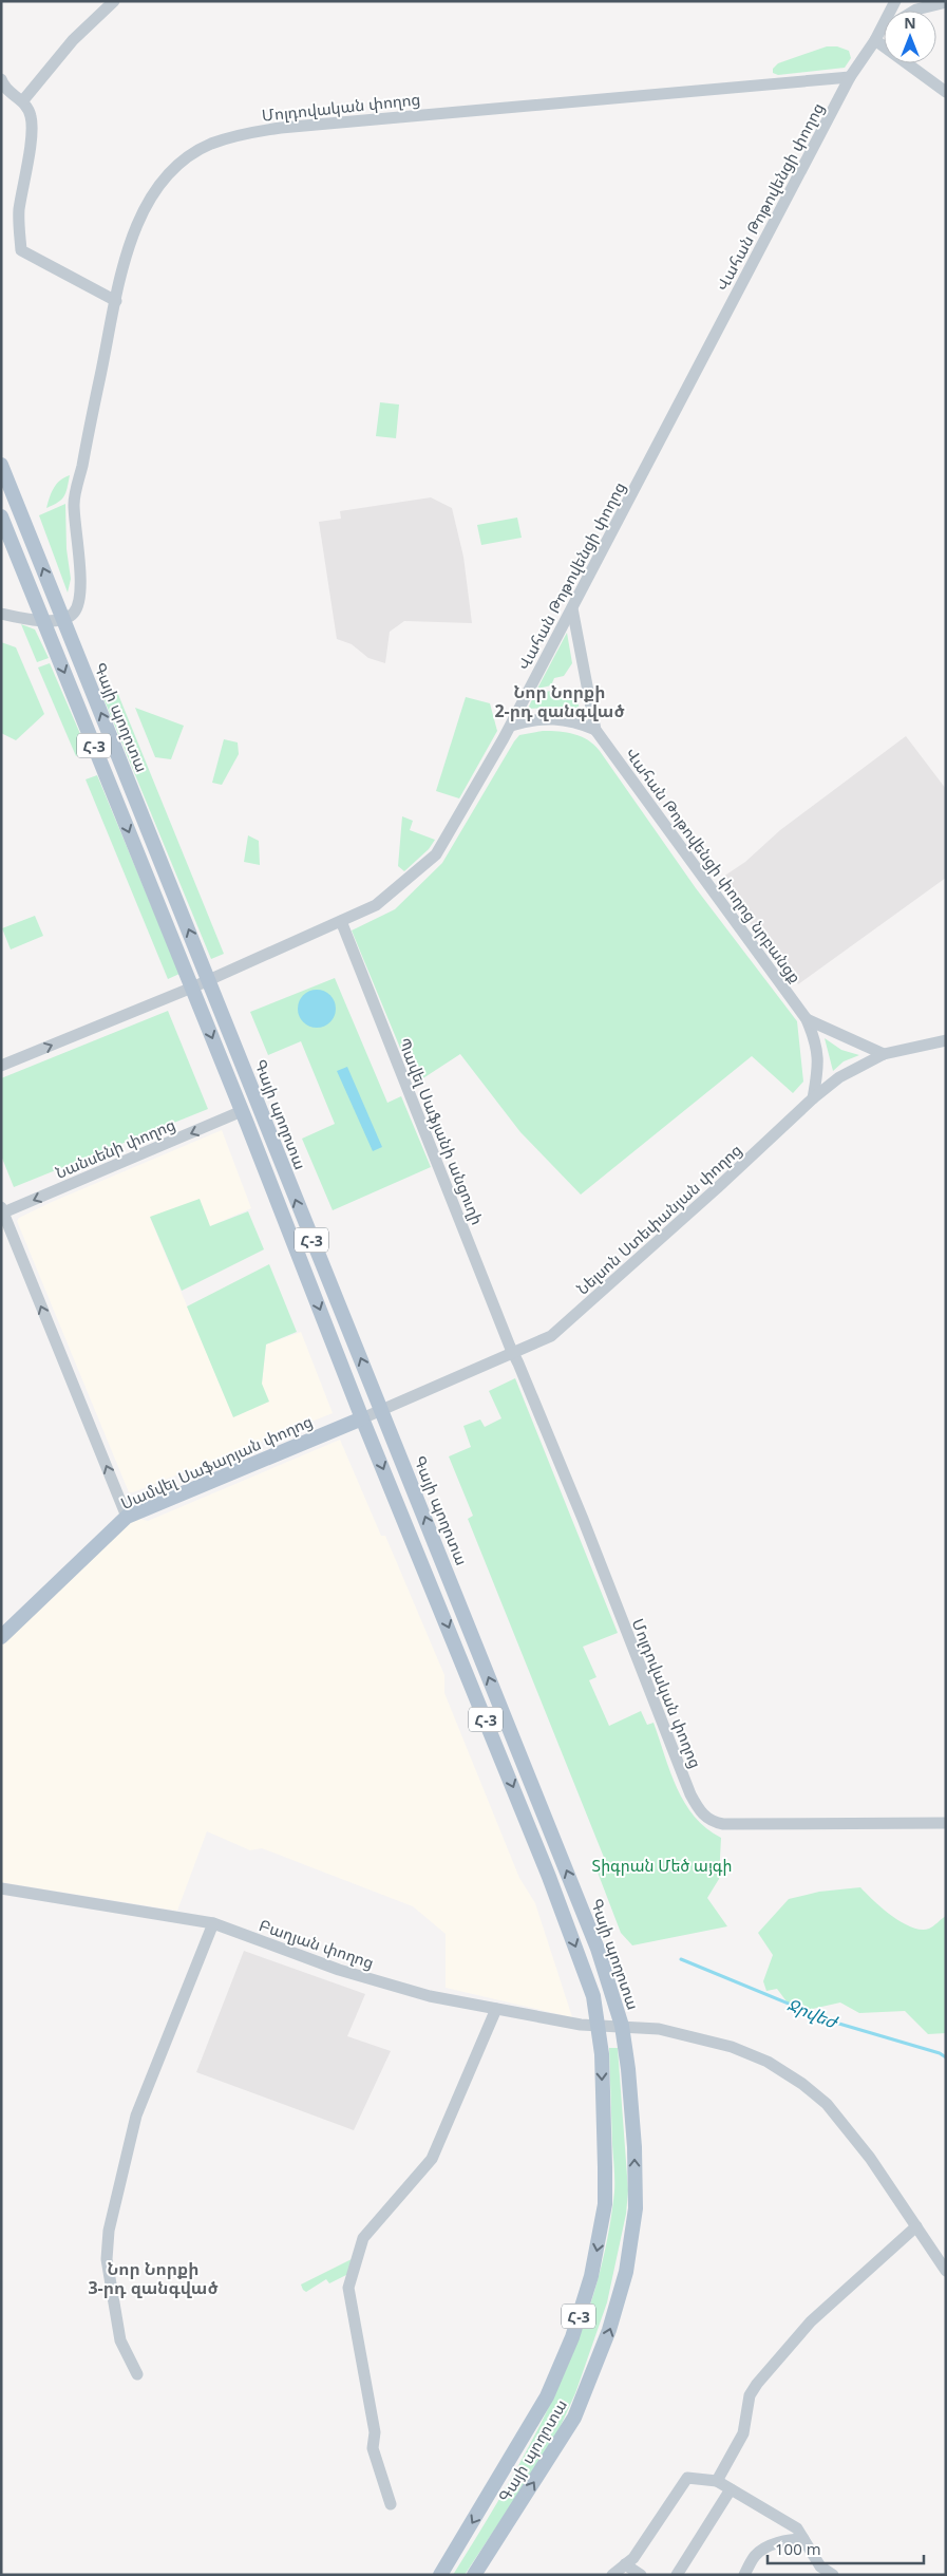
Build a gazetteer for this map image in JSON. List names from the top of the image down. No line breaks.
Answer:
{"streets":{"main road":["Գայի պողոտա","Հ-3","Սամվել Սաֆարյան փողոց"],"street":["Մոլդովական փողոց","Վահան Թոթովենցի փողոց","Վահան Թոթովենցի փողոց նրբանցք","Պավել Սաֆյանի անցուղի","Նանսենի փողոց","Նելսոն Ստեփանյան փողոց","Բաղյան փողոց"]},"crossings":[["Մոլդովական փողոց","Վահան Թոթովենցի փողոց"],["Մոլդովական փողոց","Գայի պողոտա"],["Մոլդովական փողոց","Պավել Սաֆյանի անցուղի"],["Մոլդովական փողոց","Նելսոն Ստեփանյան փողոց"],["Վահան Թոթովենցի փողոց","Գայի պողոտա"],["Վահան Թոթովենցի փողոց","Վահան Թոթովենցի փողոց նրբանցք"],["Վահան Թոթովենցի փողոց","Պավել Սաֆյանի անցուղի"],["Գայի պողոտա","Նանսենի փողոց"],["Գայի պողոտա","Նելսոն Ստեփանյան փողոց"],["Գայի պողոտա","Սամվել Սաֆարյան փողոց"],["Գայի պողոտա","Բաղյան փողոց"],["Վահան Թոթովենցի փողոց նրբանցք","Նելսոն Ստեփանյան փողոց"],["Պավել Սաֆյանի անցուղի","Նելսոն Ստեփանյան փողոց"],["Նելսոն Ստեփանյան փողոց","Սամվել Սաֆարյան փողոց"]],"one_way":["Նանսենի փողոց"],"districts":["Նոր Նորքի 2-րդ զանգված","Նոր Նորքի 3-րդ զանգված"],"water":["Ջրվեժ"],"parks":["Տիգրան Մեծ այգի"],"scale_bar":"100 m","north":"top"}
